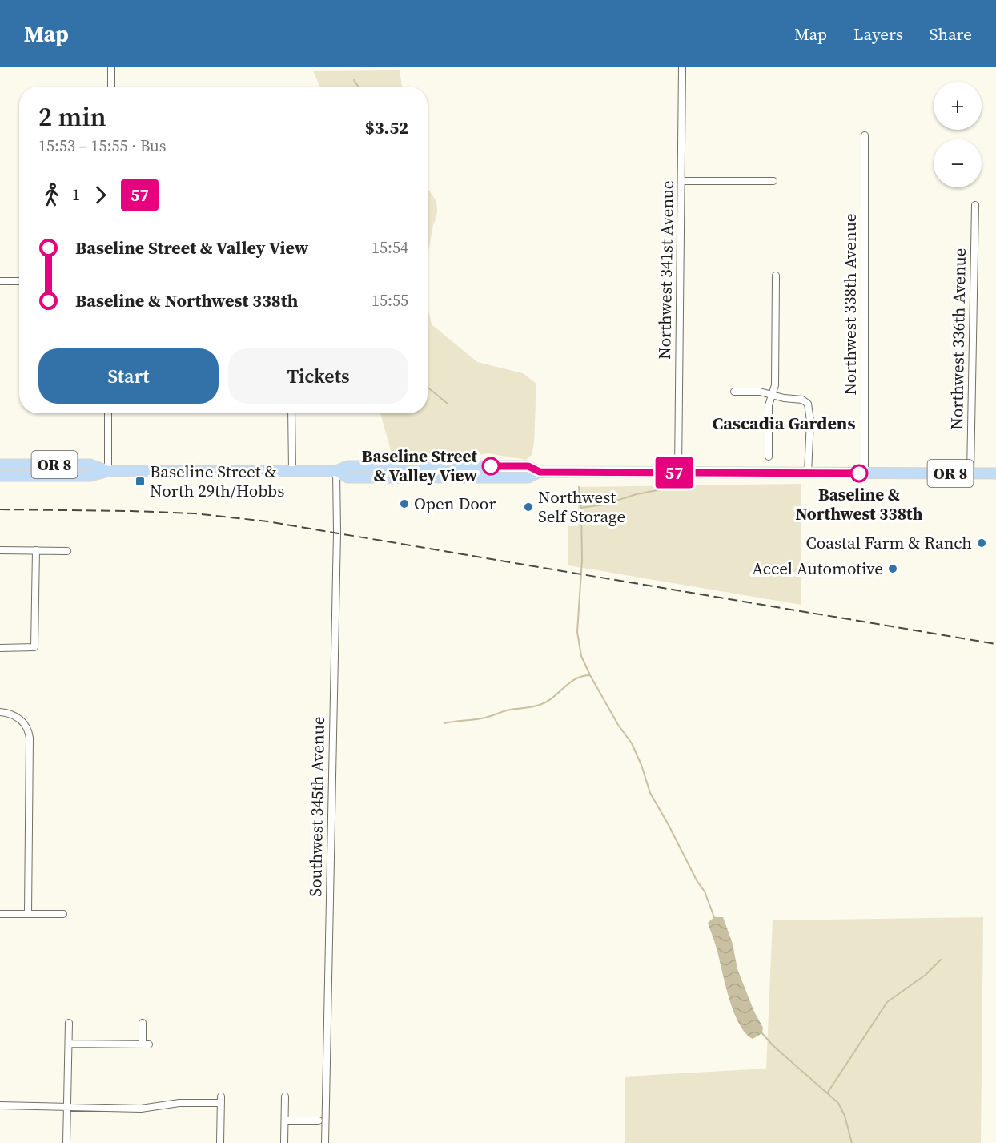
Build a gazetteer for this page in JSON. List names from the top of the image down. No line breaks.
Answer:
{"streets":{"highway":["OR 8"],"street":["Northwest 341st Avenue","Northwest 338th Avenue","Northwest 336th Avenue","Southwest 345th Avenue"]},"crossings":[["Northwest 341st Avenue","OR 8"],["Northwest 338th Avenue","OR 8"],["Northwest 336th Avenue","OR 8"],["OR 8","Southwest 345th Avenue"]],"districts":["Cascadia Gardens"],"places":{"other":["Baseline Street & Valley View","Baseline & Northwest 338th","Open Door","Northwest Self Storage","Coastal Farm & Ranch","Accel Automotive"],"transit":["Baseline Street & North 29th/Hobbs"]},"lines":["bus line 57"],"page":{"header":"Map","nav":["Map","Layers","Share"],"on_map":"57","map_buttons":["+","−"],"heading":["2 min","15:53 – 15:55 · Bus","$3.52"],"legs":["1","57"],"list":[{"name":"Baseline Street & Valley View","value":"15:54"},{"name":"Baseline & Northwest 338th","value":"15:55"}],"buttons":["Start","Tickets"]}}
